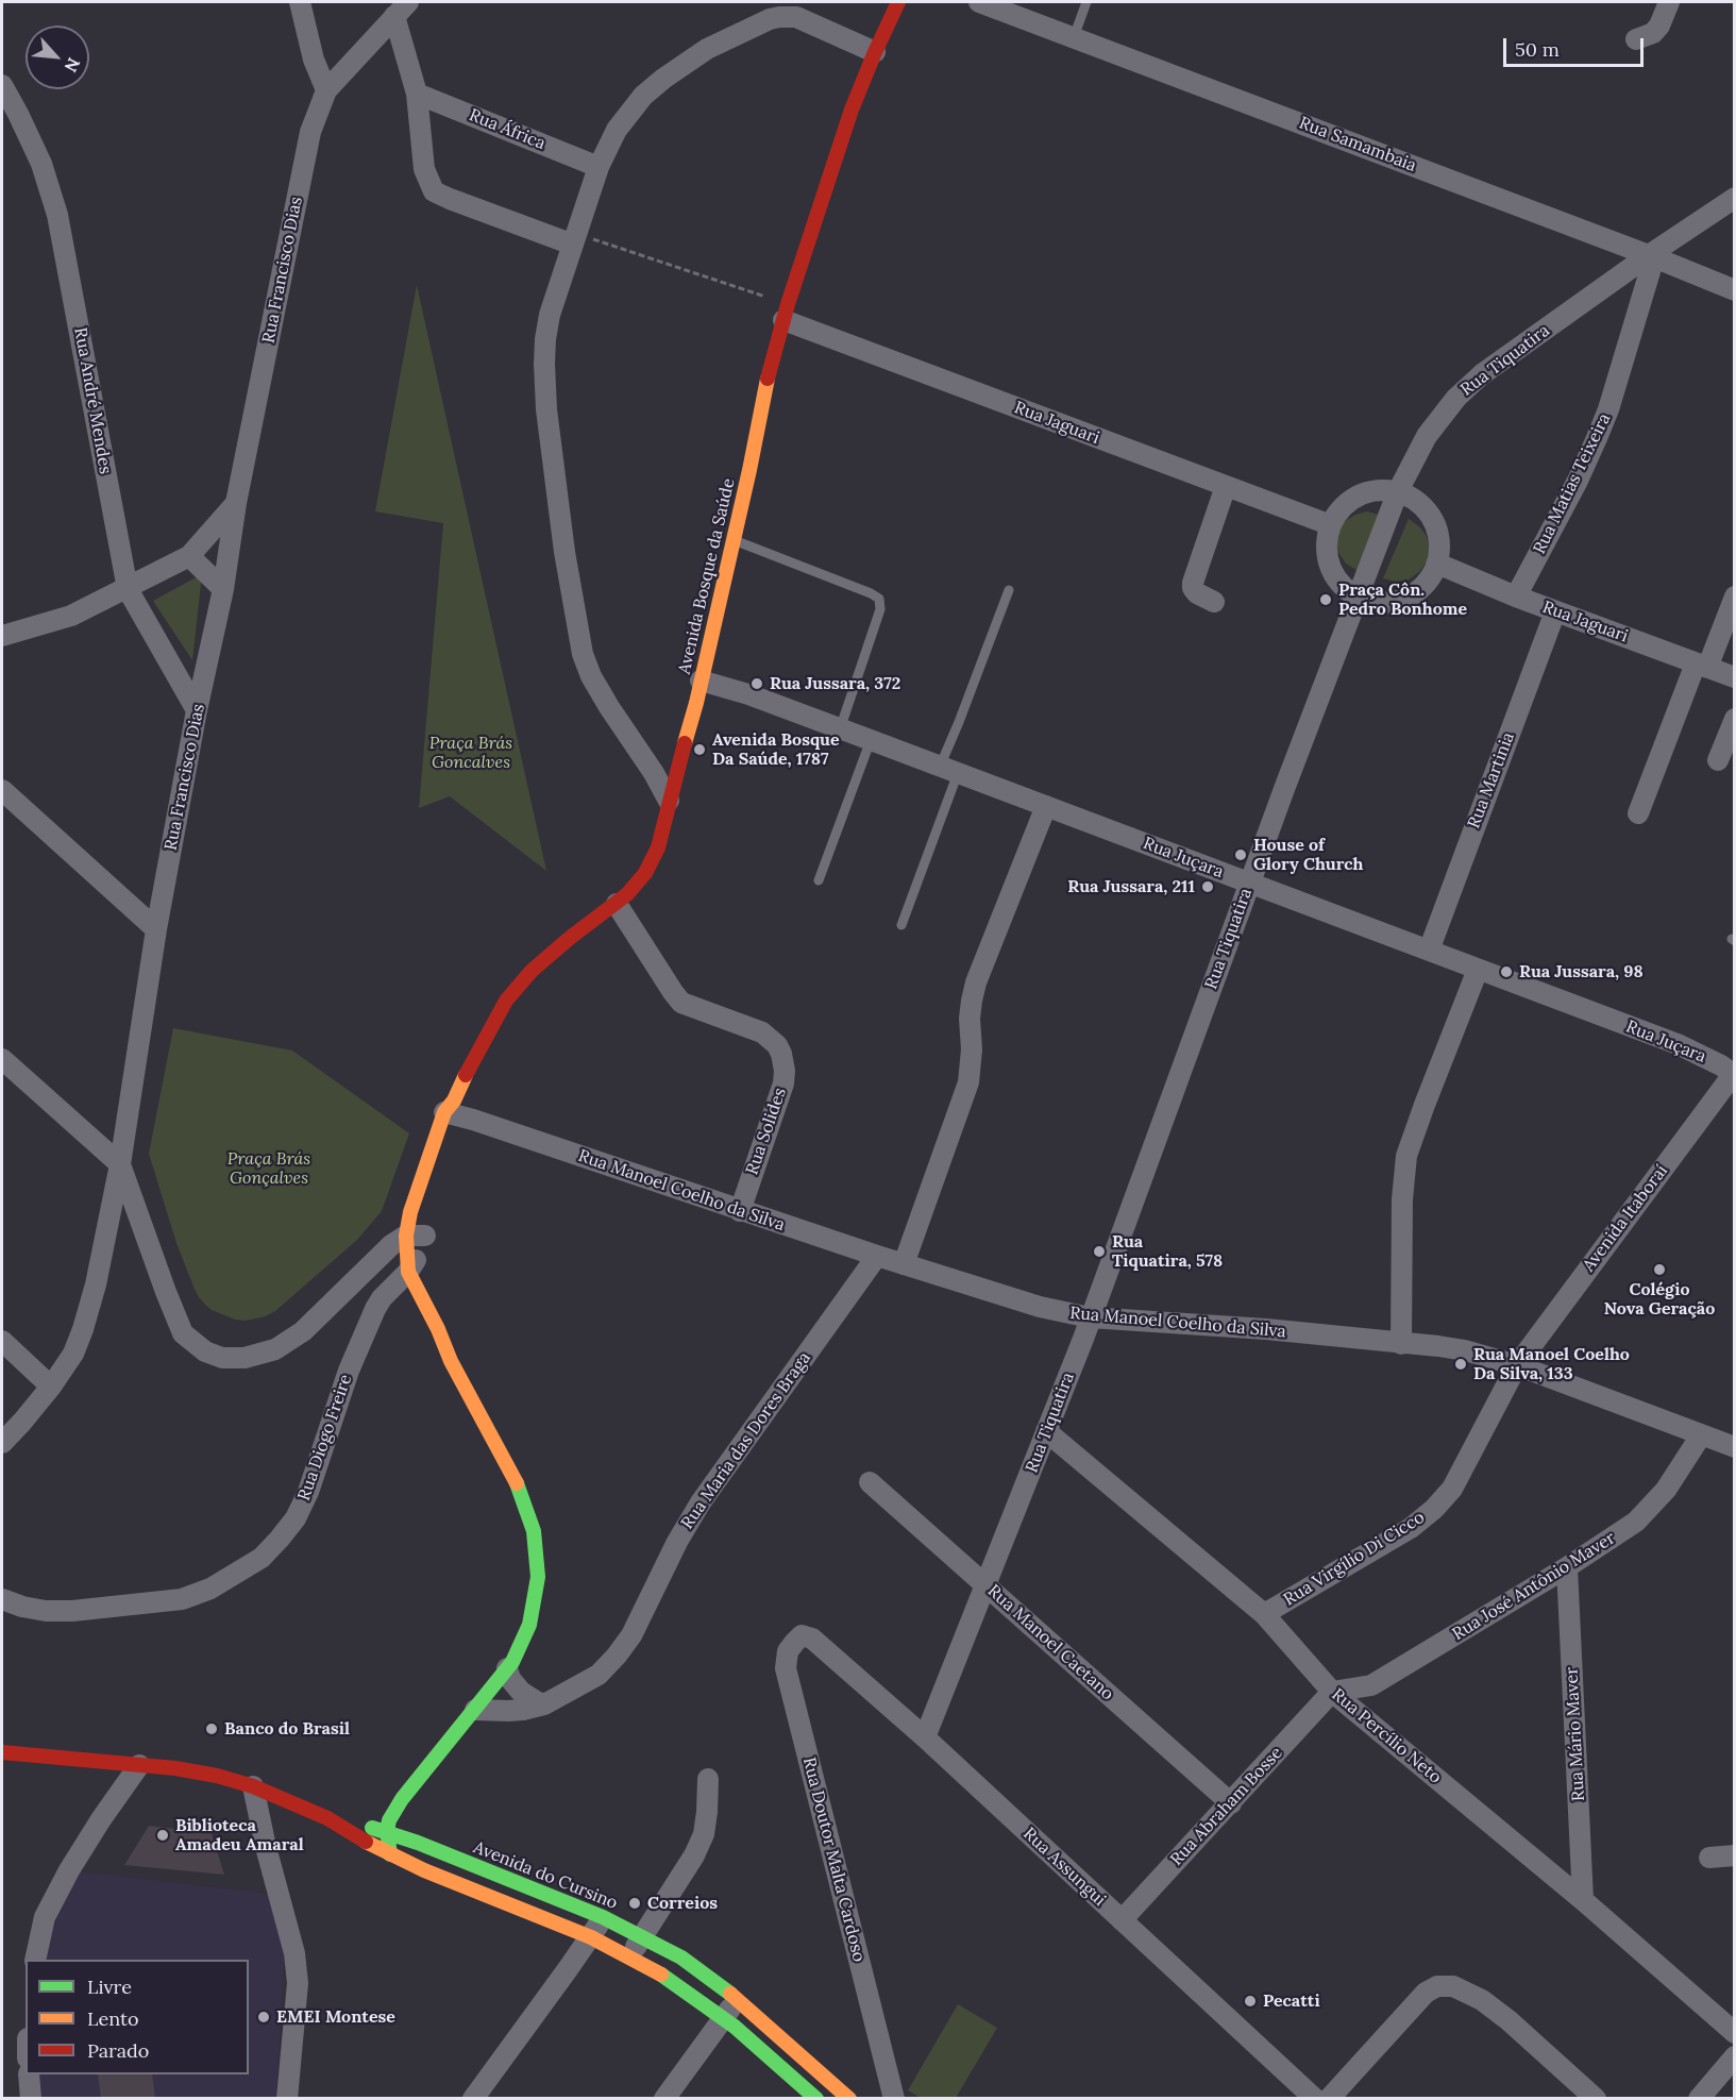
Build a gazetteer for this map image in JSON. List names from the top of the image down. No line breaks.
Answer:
{"streets":{"street":["Rua África","Rua Samambaia","Rua Francisco Dias","Rua Tiquatira","Rua André Mendes","Rua Jaguari","Rua Matias Teixeira","Avenida Bosque da Saúde","Rua Martinia","Rua Juçara","Rua Solides","Rua Manoel Coelho da Silva","Avenida Itaboraí","Rua Diogo Freire","Rua Maria das Dores Braga","Rua Virgílio Di Cicco","Rua José Antônio Maver","Rua Manoel Caetano","Rua Mário Maver","Rua Percílio Neto","Rua Abraham Bosse","Rua Doutor Malta Cardoso","Rua Assungui","Avenida do Cursino"]},"crossings":[["Rua Samambaia","Rua Tiquatira"],["Rua Samambaia","Rua Matias Teixeira"],["Rua Francisco Dias","Rua André Mendes"],["Rua Tiquatira","Rua Matias Teixeira"],["Rua Tiquatira","Rua Juçara"],["Rua Tiquatira","Rua Manoel Coelho da Silva"],["Rua Tiquatira","Rua Manoel Caetano"],["Rua Tiquatira","Rua Percílio Neto"],["Rua Tiquatira","Rua Assungui"],["Rua Jaguari","Rua Matias Teixeira"],["Rua Jaguari","Avenida Bosque da Saúde"],["Rua Jaguari","Rua Martinia"],["Avenida Bosque da Saúde","Rua Juçara"],["Avenida Bosque da Saúde","Rua Solides"],["Avenida Bosque da Saúde","Rua Manoel Coelho da Silva"],["Avenida Bosque da Saúde","Rua Diogo Freire"],["Rua Martinia","Rua Juçara"],["Rua Juçara","Avenida Itaboraí"],["Rua Solides","Rua Manoel Coelho da Silva"],["Rua Manoel Coelho da Silva","Avenida Itaboraí"],["Rua Manoel Coelho da Silva","Rua Maria das Dores Braga"],["Rua Manoel Coelho da Silva","Rua Virgílio Di Cicco"],["Rua Manoel Coelho da Silva","Rua José Antônio Maver"],["Avenida Itaboraí","Rua Virgílio Di Cicco"],["Rua Virgílio Di Cicco","Rua Percílio Neto"],["Rua José Antônio Maver","Rua Mário Maver"],["Rua José Antônio Maver","Rua Percílio Neto"],["Rua José Antônio Maver","Rua Abraham Bosse"],["Rua Manoel Caetano","Rua Abraham Bosse"],["Rua Mário Maver","Rua Percílio Neto"],["Rua Percílio Neto","Rua Abraham Bosse"],["Rua Abraham Bosse","Rua Assungui"],["Rua Doutor Malta Cardoso","Rua Assungui"]],"parks":["Praça Brás Goncalves","Praça Brás Gonçalves"],"places":["Praça Côn. Pedro Bonhome","Rua Jussara, 372","Avenida Bosque Da Saúde, 1787","House of Glory Church","Rua Jussara, 211","Rua Jussara, 98","Rua Tiquatira, 578","Colégio Nova Geração","Rua Manoel Coelho Da Silva, 133","Banco do Brasil","Biblioteca Amadeu Amaral","Correios","Pecatti","EMEI Montese"],"legend":["Livre","Lento","Parado"],"scale_bar":"50 m","north":"bottom right"}
